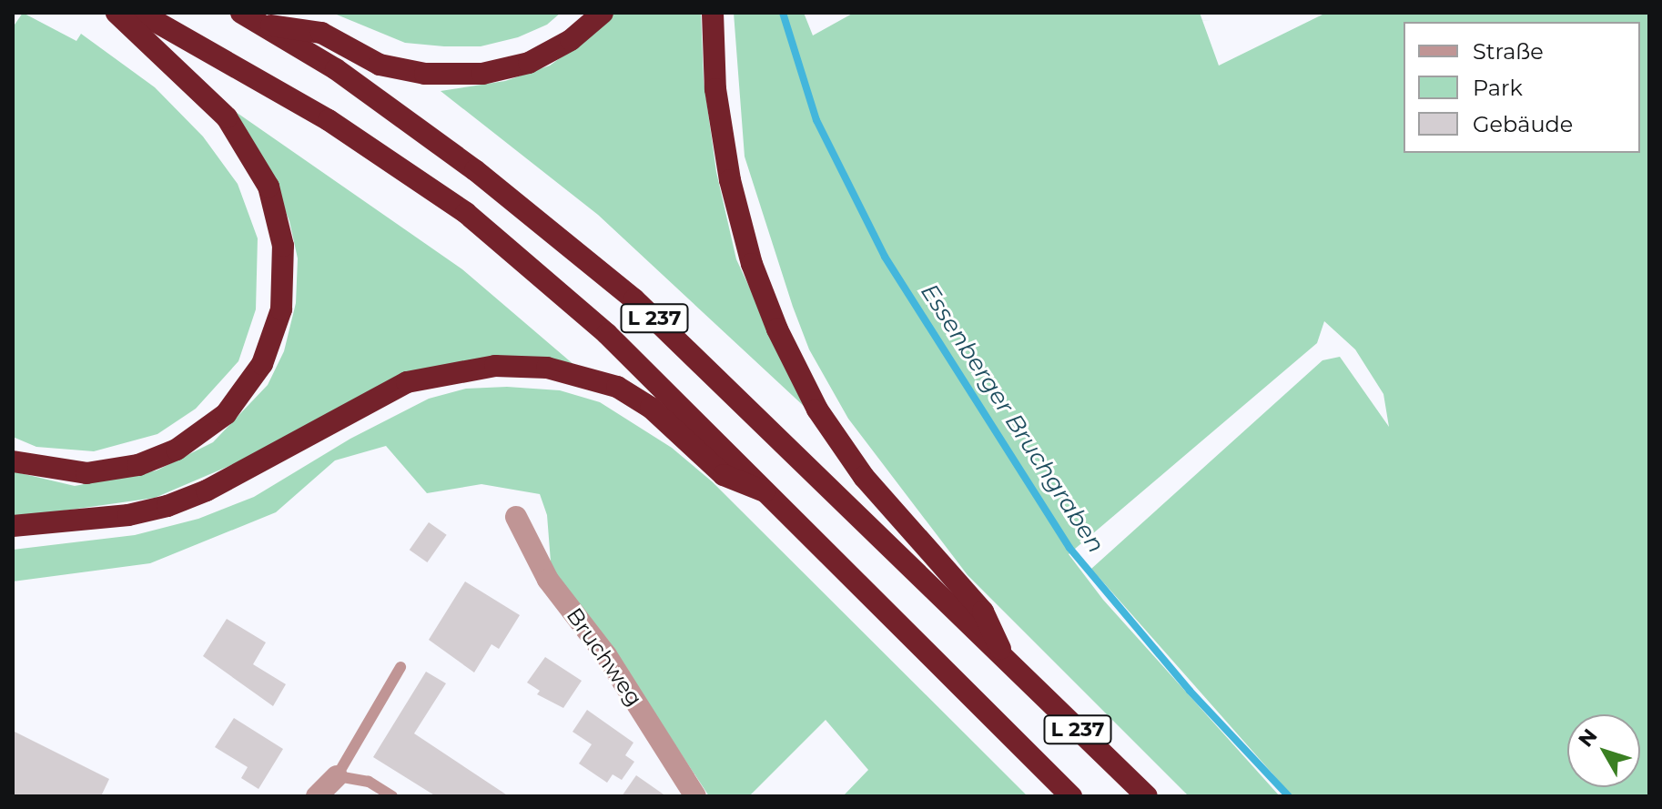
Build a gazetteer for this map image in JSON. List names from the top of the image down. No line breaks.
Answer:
{"streets":{"highway":["L 237"],"street":["Bruchweg"]},"water":["Essenberger Bruchgraben"],"legend":["Straße","Park","Gebäude"],"north":"top left"}
